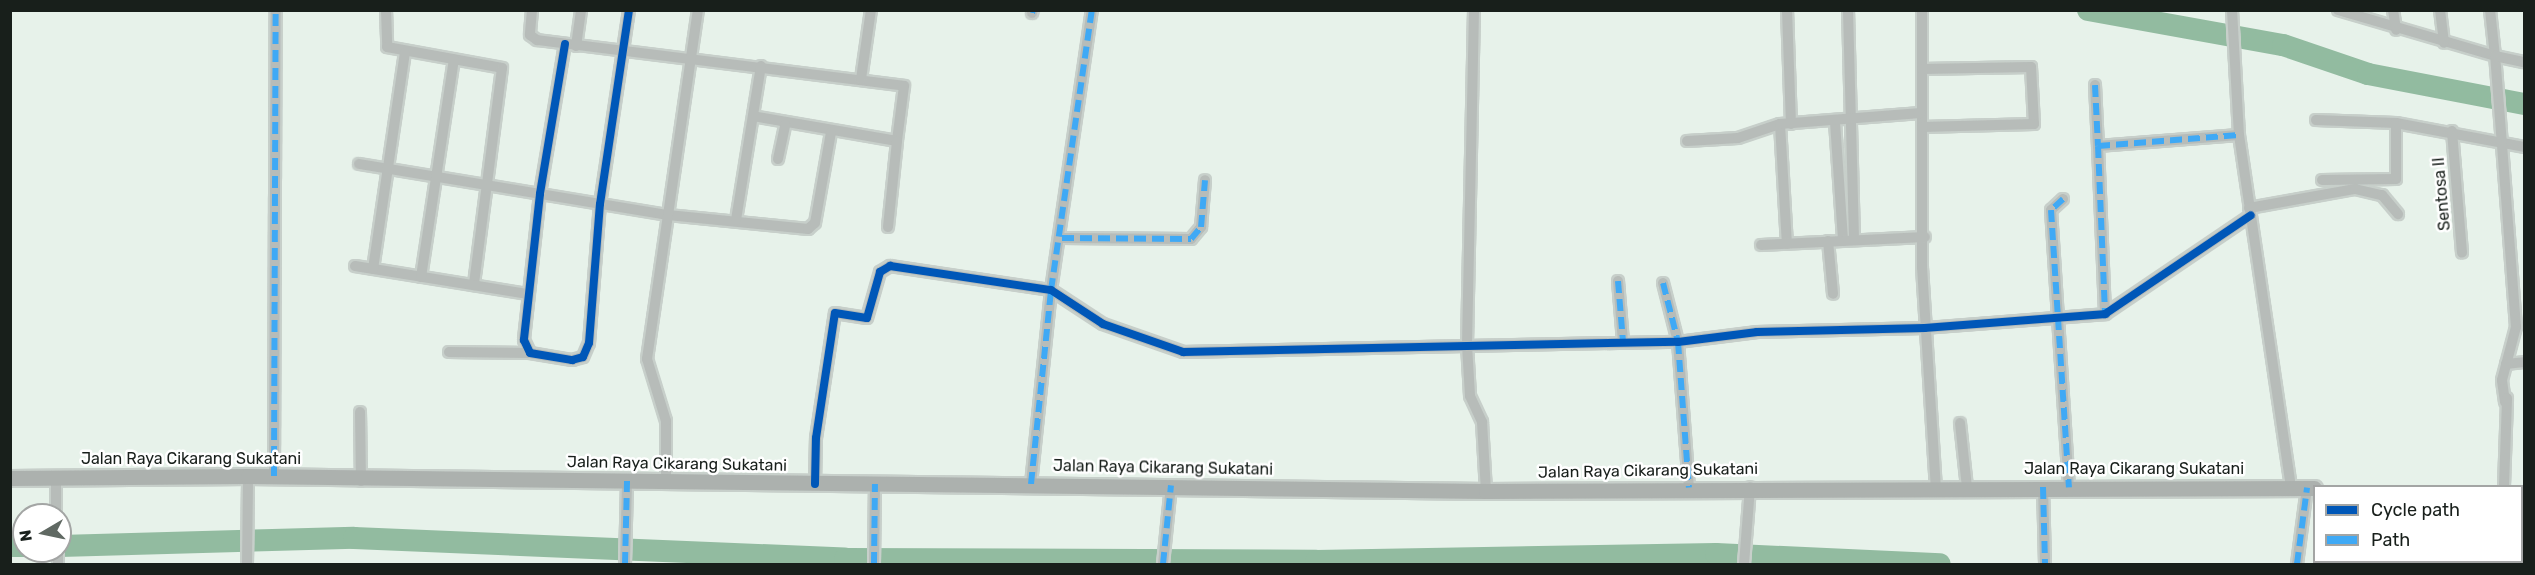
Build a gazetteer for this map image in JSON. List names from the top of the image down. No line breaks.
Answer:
{"streets":{"main road":["Jalan Raya Cikarang Sukatani"],"street":["Sentosa II"]},"legend":["Cycle path","Path"],"north":"left"}
